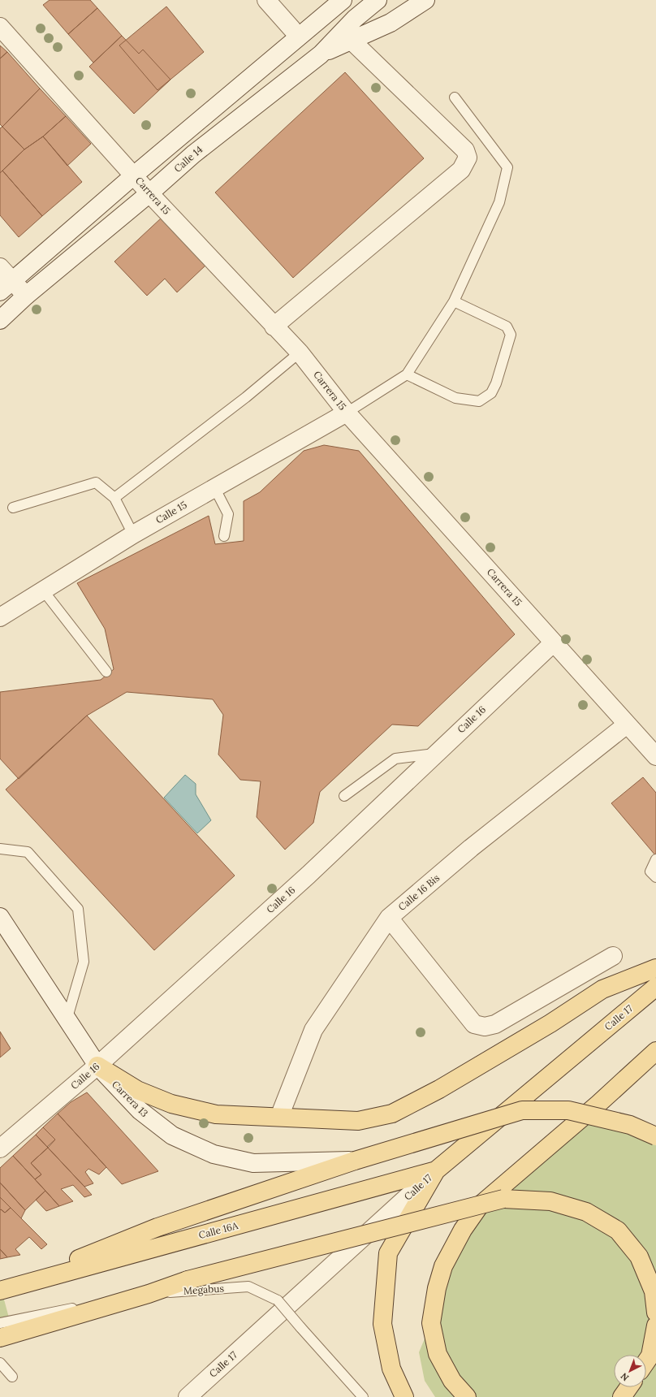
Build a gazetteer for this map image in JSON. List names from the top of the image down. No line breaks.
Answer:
{"streets":{"main road":["Calle 17","Calle 16A"],"street":["Calle 14","Carrera 15","Calle 15","Calle 16","Calle 16 Bis","Carrera 13"],"lane":["Megabus"]},"crossings":[["Calle 14","Carrera 15"],["Carrera 15","Calle 15"],["Carrera 15","Calle 16"],["Carrera 15","Calle 16 Bis"],["Calle 16","Carrera 13"],["Calle 17","Calle 16A"]],"north":"bottom left"}
